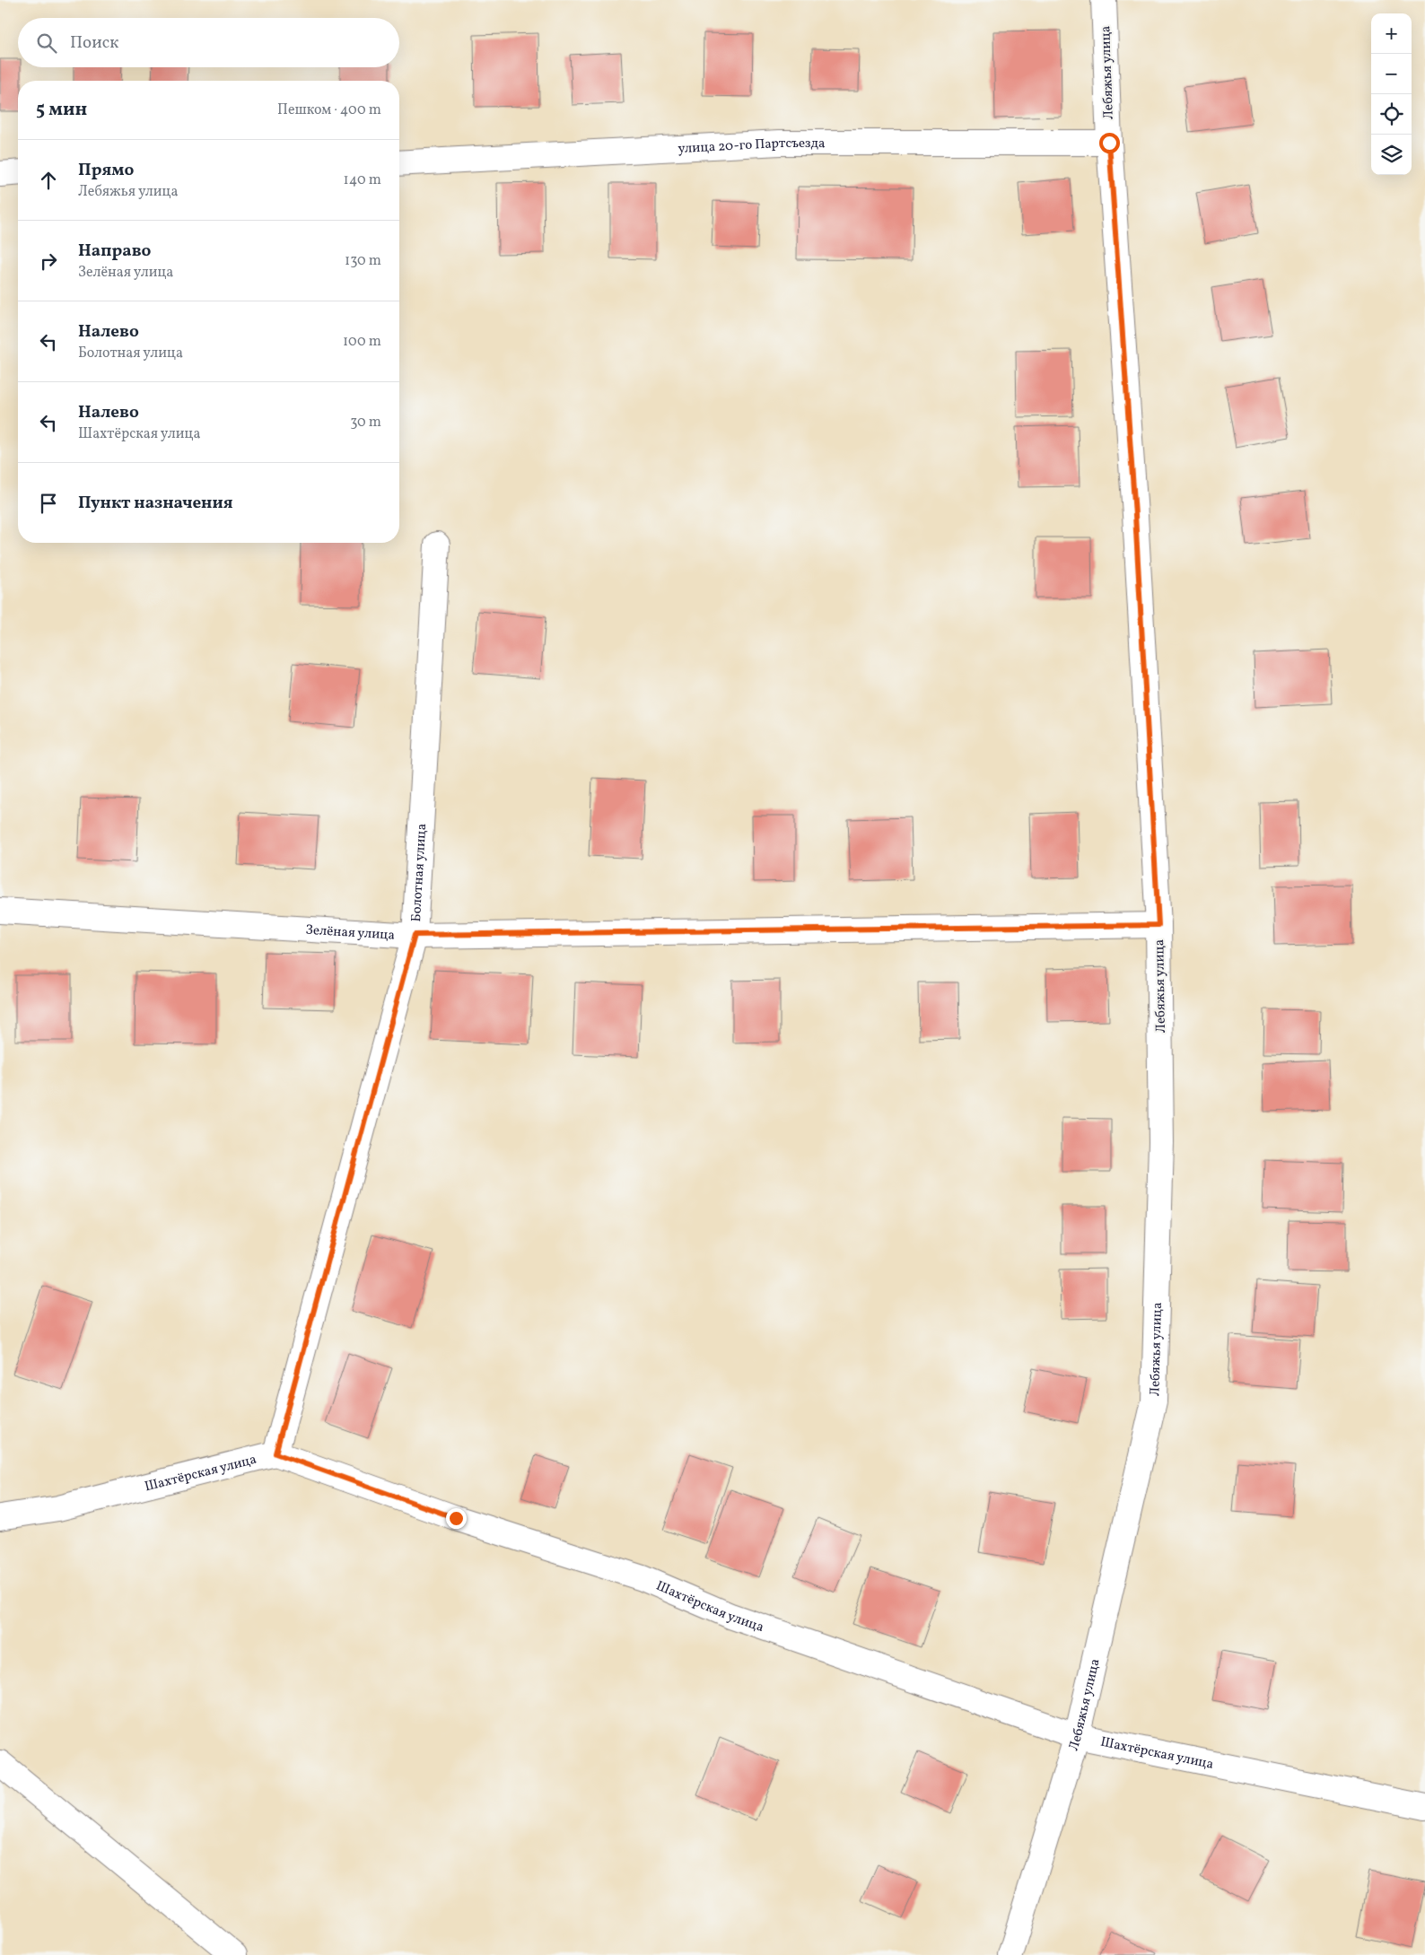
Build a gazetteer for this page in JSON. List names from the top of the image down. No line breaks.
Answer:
{"streets":{"street":["Лебяжья улица","улица 20-го Партсъезда","Болотная улица","Зелёная улица","Шахтёрская улица"]},"crossings":[["Лебяжья улица","улица 20-го Партсъезда"],["Лебяжья улица","Зелёная улица"],["Лебяжья улица","Шахтёрская улица"],["Болотная улица","Зелёная улица"],["Болотная улица","Шахтёрская улица"]],"page":{"map_buttons":["+","−"],"search":"Поиск","heading":["5 мин","Пешком · 400 m"],"list":[["Прямо","Лебяжья улица","140 m"],["Направо","Зелёная улица","130 m"],["Налево","Болотная улица","100 m"],["Налево","Шахтёрская улица","30 m"],"Пункт назначения"]}}
